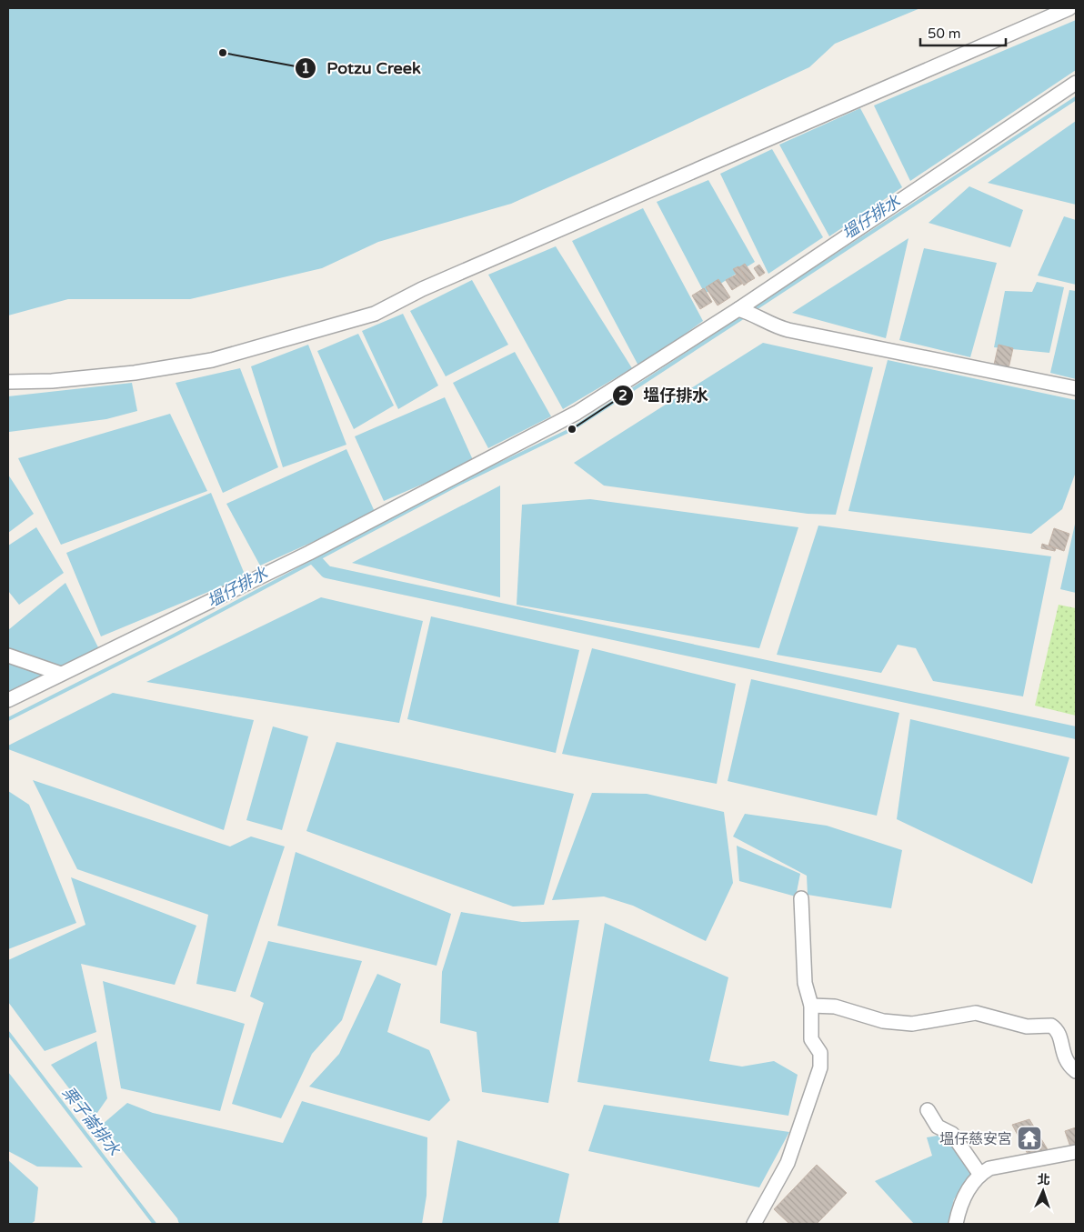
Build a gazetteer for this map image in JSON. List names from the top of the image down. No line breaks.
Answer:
{"water":["塭仔排水","栗子崙排水"],"places":{"other":["Potzu Creek","塭仔排水"],"temple":["塭仔慈安宮"]},"scale_bar":"50 m","north":"top"}
